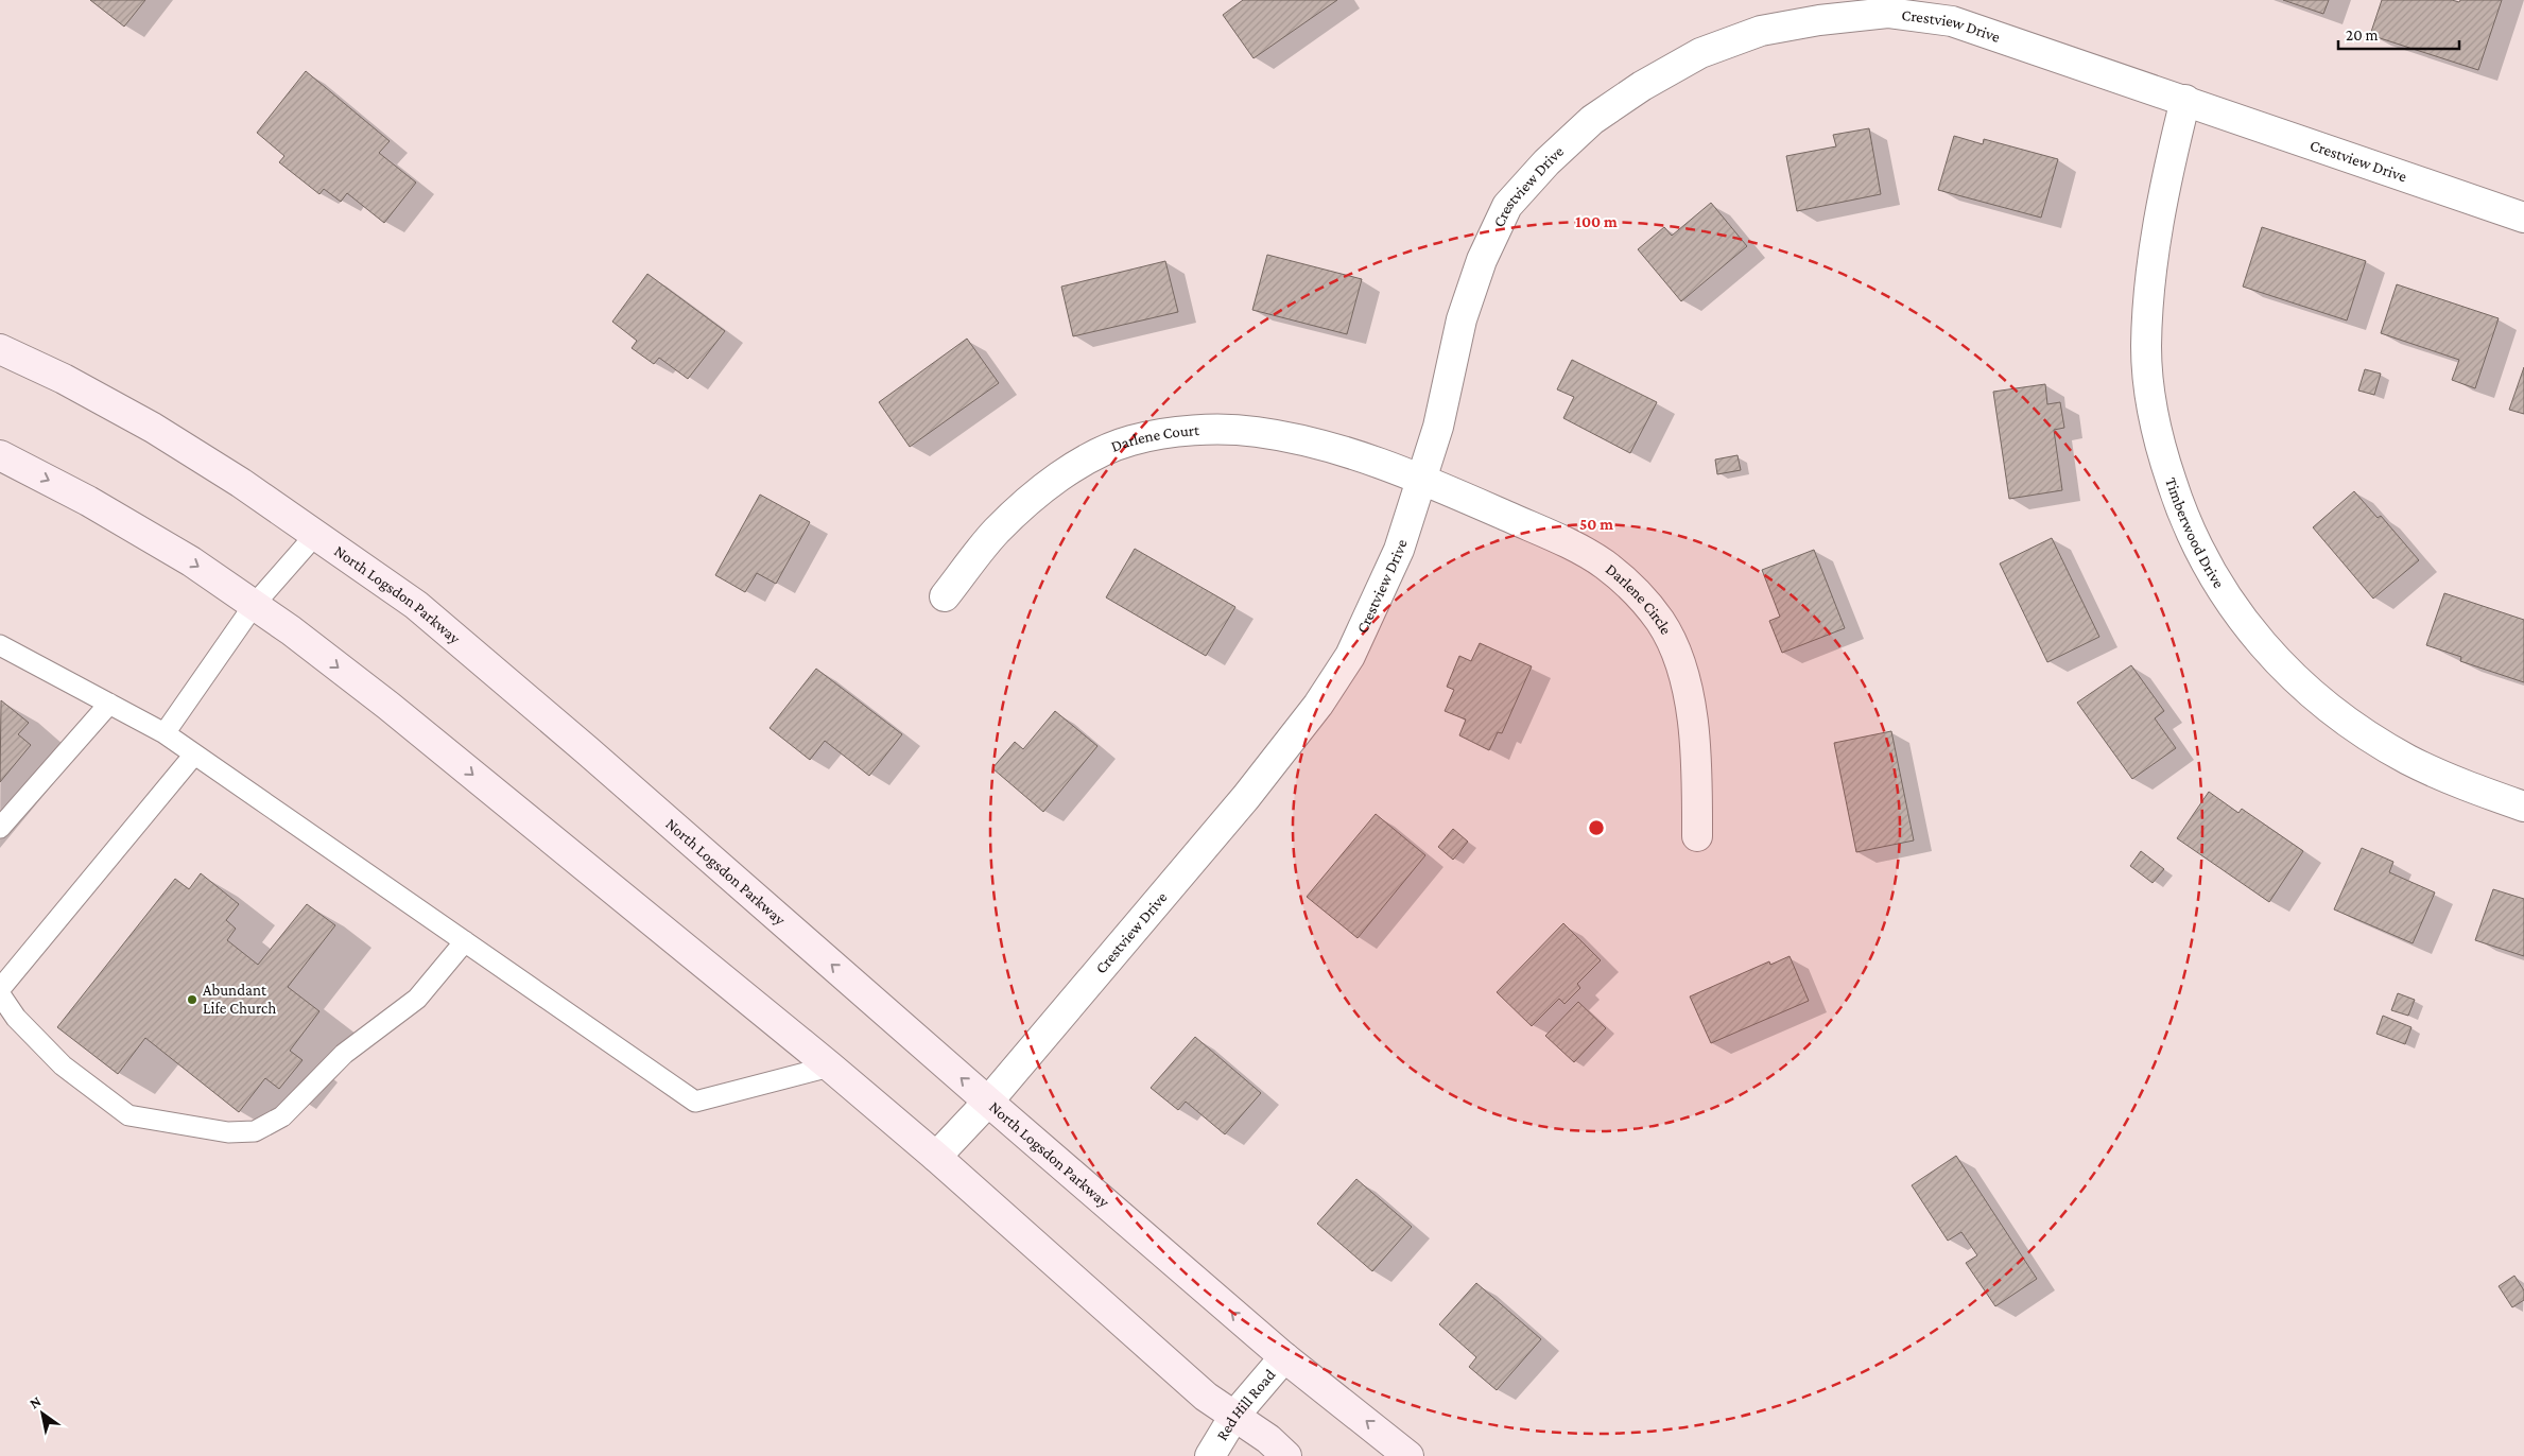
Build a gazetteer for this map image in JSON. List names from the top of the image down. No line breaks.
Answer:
{"streets":{"main road":["North Logsdon Parkway"],"street":["Crestview Drive","Darlene Court","Timberwood Drive","Darlene Circle","Red Hill Road"]},"crossings":[["Crestview Drive","Darlene Court"],["Crestview Drive","Timberwood Drive"],["Crestview Drive","North Logsdon Parkway"],["Crestview Drive","Darlene Circle"],["Darlene Court","Darlene Circle"],["North Logsdon Parkway","Red Hill Road"]],"places":["Abundant Life Church"],"scale_bar":"20 m","north":"top left","rings":["100 m","50 m"]}
